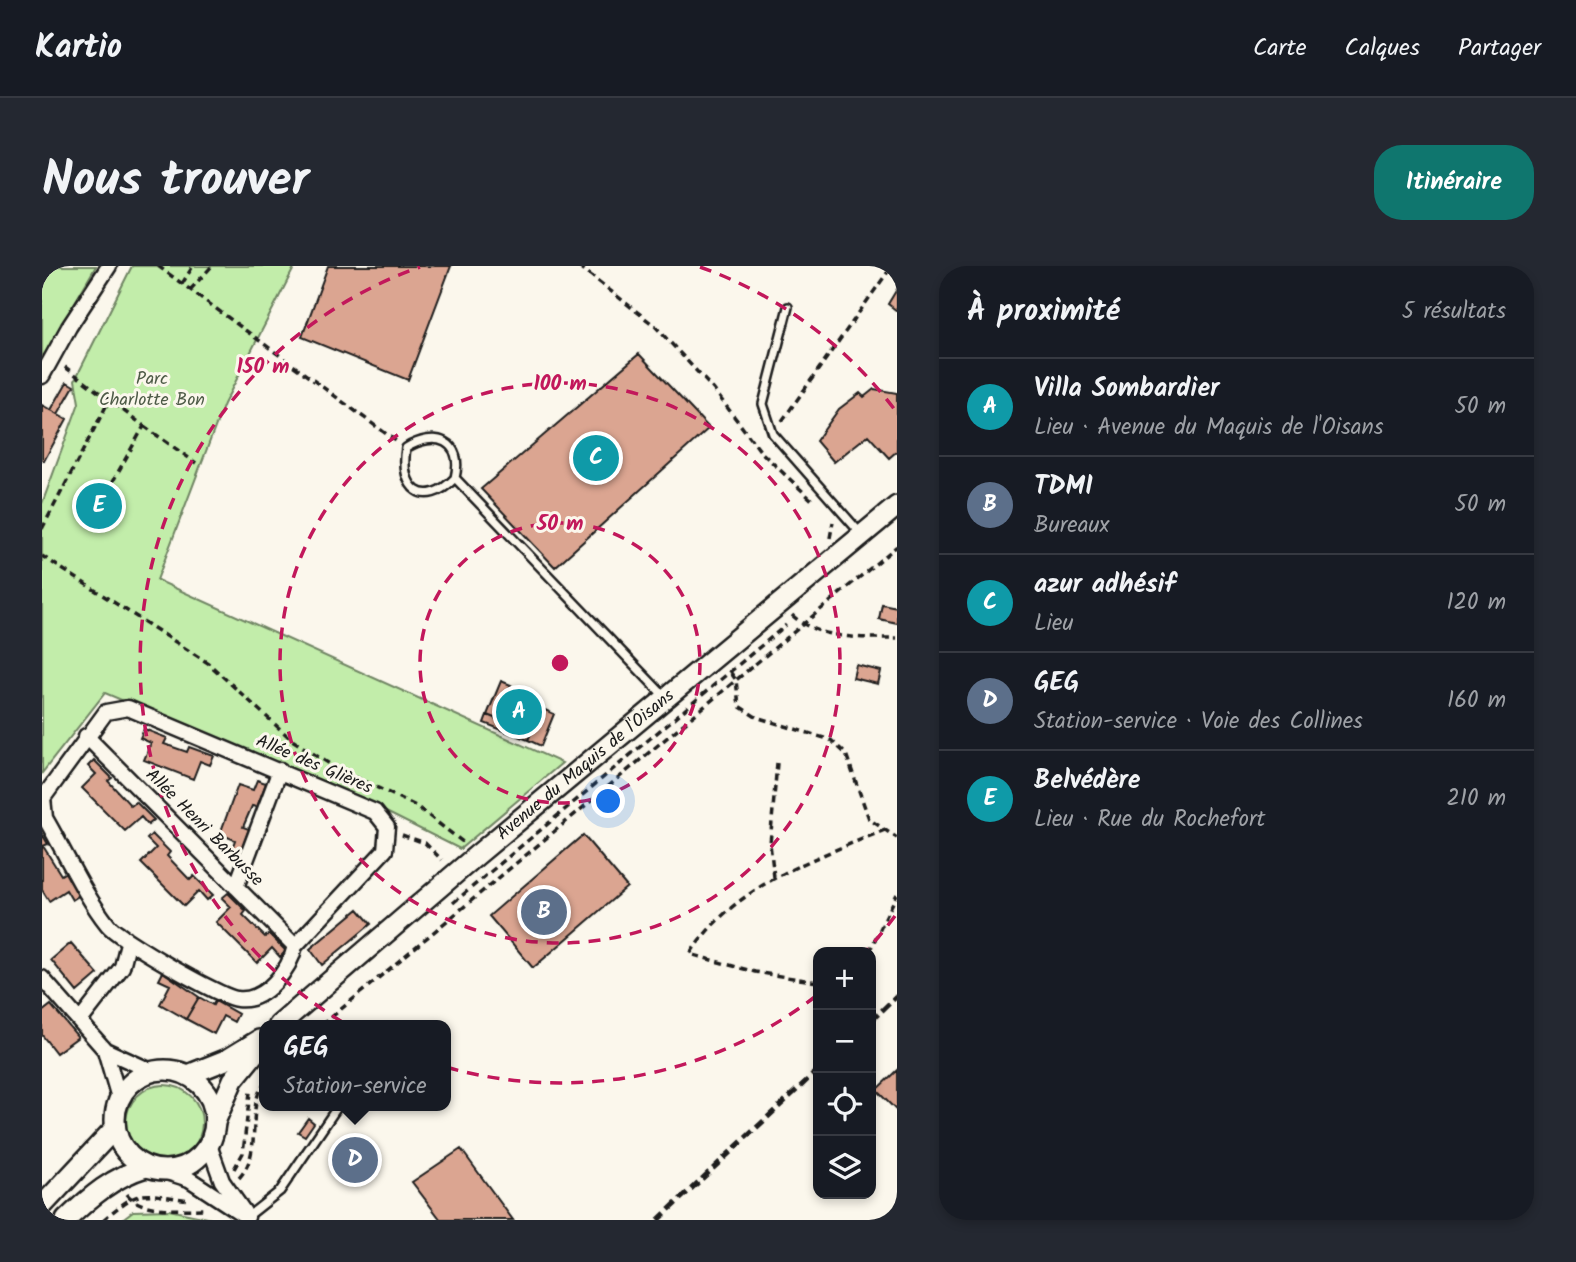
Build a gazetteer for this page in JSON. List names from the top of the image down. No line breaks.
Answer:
{"streets":{"street":["Avenue du Maquis de l'Oisans","Allée des Glières","Allée Henri Barbusse"]},"crossings":[["Allée des Glières","Allée Henri Barbusse"]],"parks":["Parc Charlotte Bon"],"page":{"header":"Kartio","nav":["Carte","Calques","Partager"],"title":"Nous trouver","buttons":"Itinéraire","heading":["À proximité","5 résultats"],"list":[{"mark":"A","name":"Villa Sombardier","note":"Lieu · Avenue du Maquis de l'Oisans","value":"50 m"},{"mark":"B","name":"TDMI","note":"Bureaux","value":"50 m"},{"mark":"C","name":"azur adhésif","note":"Lieu","value":"120 m"},{"mark":"D","name":"GEG","note":"Station-service · Voie des Collines","value":"160 m"},{"mark":"E","name":"Belvédère","note":"Lieu · Rue du Rochefort","value":"210 m"}],"pins":["C","E","A","B","D"],"map_buttons":["+","−"],"popup":["GEG","Station-service"]},"rings":["150 m","100 m","50 m"]}
